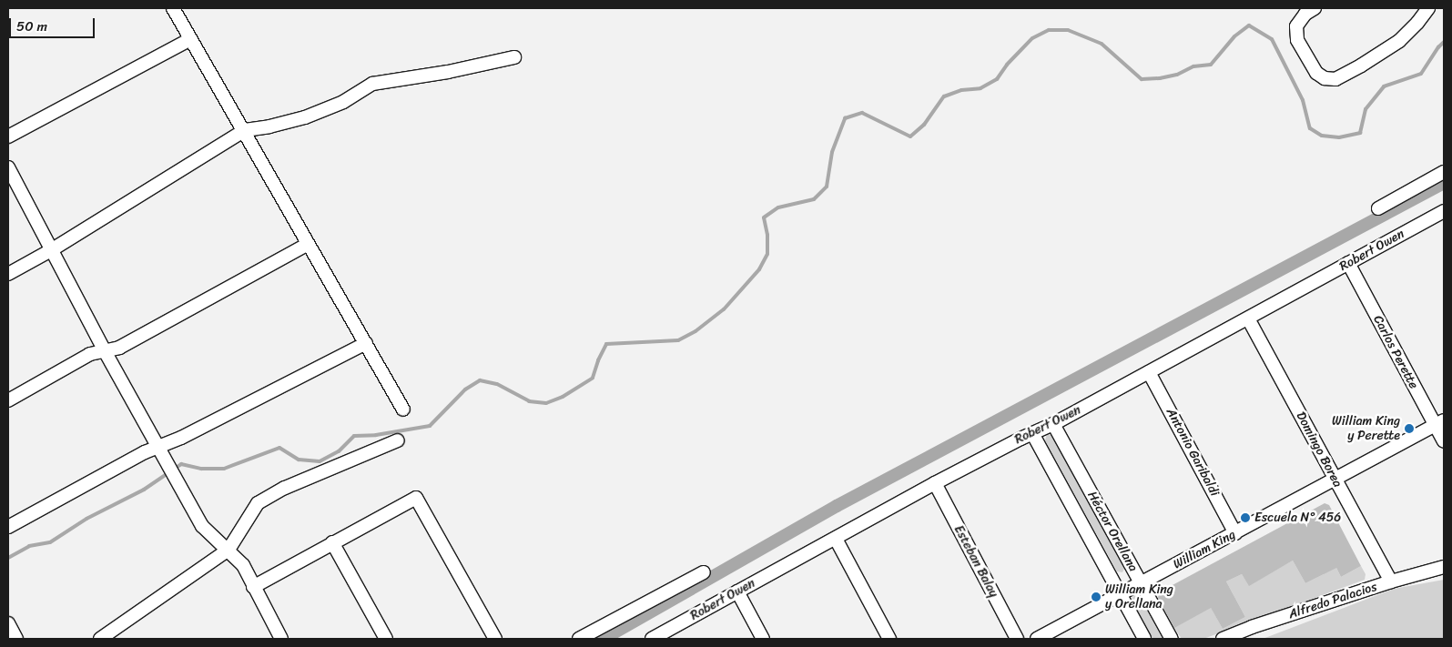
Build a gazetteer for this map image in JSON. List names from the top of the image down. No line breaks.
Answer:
{"streets":{"street":["Robert Owen","Carlos Perette","Domingo Borea","Antonio Garibaldi","Héctor Orellana","William King","Esteban Balay","Alfredo Palacios"]},"crossings":[["Robert Owen","Carlos Perette"],["Robert Owen","Domingo Borea"],["Robert Owen","Antonio Garibaldi"],["Robert Owen","Héctor Orellana"],["Robert Owen","Esteban Balay"],["Carlos Perette","William King"],["Domingo Borea","William King"],["Domingo Borea","Alfredo Palacios"],["Antonio Garibaldi","William King"],["Héctor Orellana","William King"]],"places":["William King y Perette","Escuela N° 456","William King y Orellana"],"scale_bar":"50 m"}
